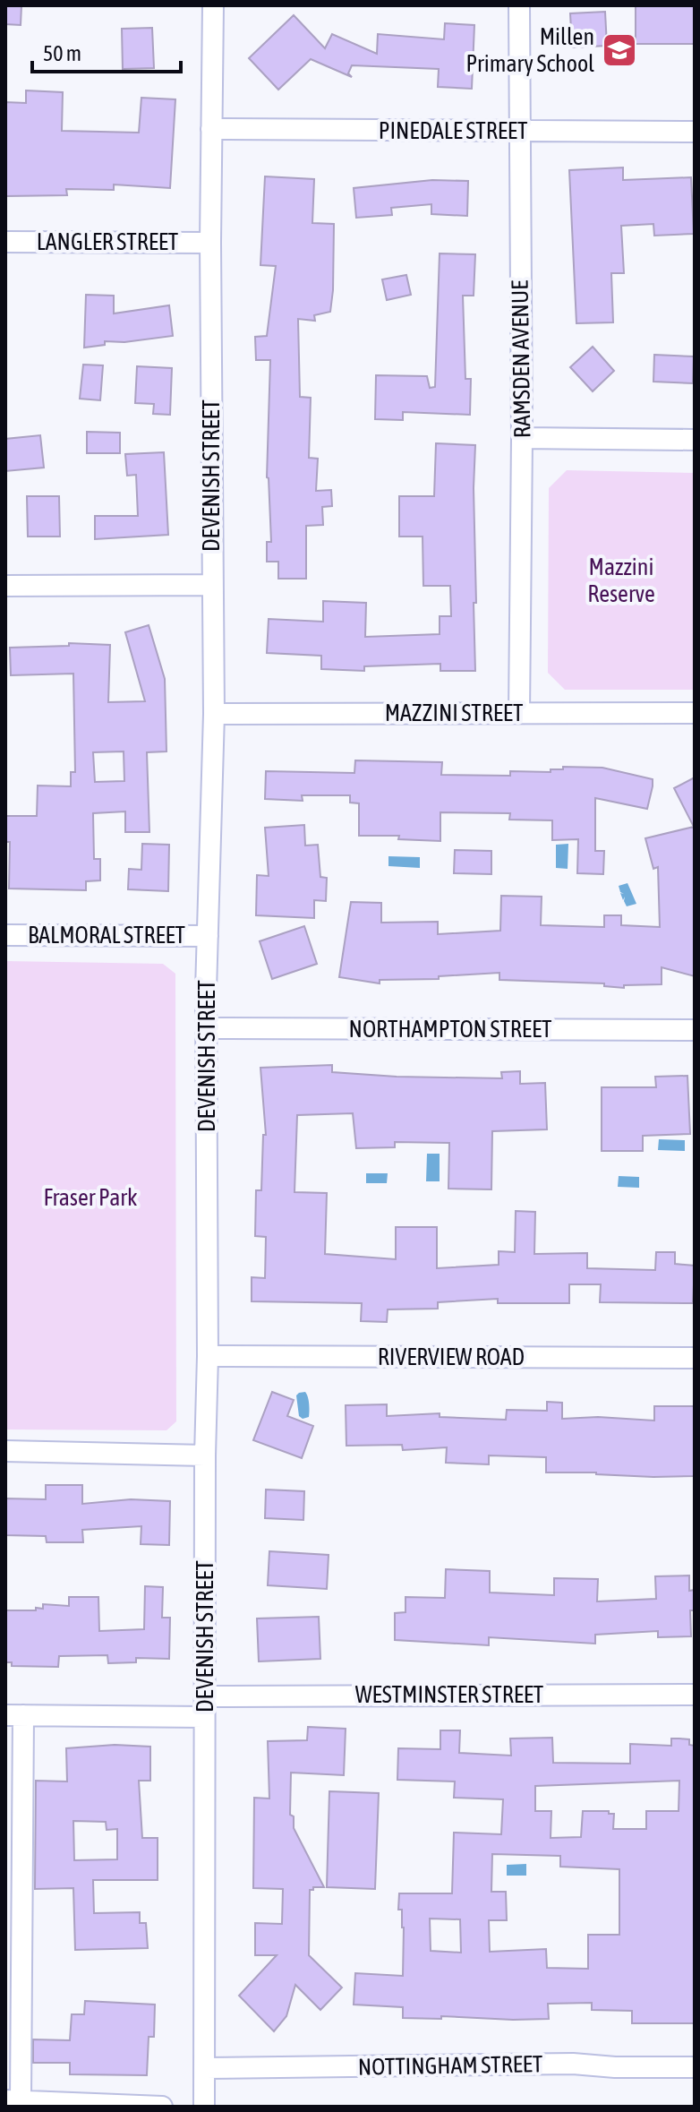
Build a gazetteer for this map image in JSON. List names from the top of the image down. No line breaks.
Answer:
{"streets":{"street":["PINEDALE STREET","LANGLER STREET","RAMSDEN AVENUE","DEVENISH STREET","MAZZINI STREET","BALMORAL STREET","NORTHAMPTON STREET","RIVERVIEW ROAD","WESTMINSTER STREET","NOTTINGHAM STREET"]},"crossings":[["PINEDALE STREET","RAMSDEN AVENUE"],["PINEDALE STREET","DEVENISH STREET"],["LANGLER STREET","DEVENISH STREET"],["RAMSDEN AVENUE","MAZZINI STREET"],["DEVENISH STREET","MAZZINI STREET"],["DEVENISH STREET","BALMORAL STREET"],["DEVENISH STREET","NORTHAMPTON STREET"],["DEVENISH STREET","RIVERVIEW ROAD"],["DEVENISH STREET","WESTMINSTER STREET"],["DEVENISH STREET","NOTTINGHAM STREET"]],"parks":["Mazzini Reserve","Fraser Park"],"places":{"school or university":["Millen Primary School"]},"scale_bar":"50 m"}
